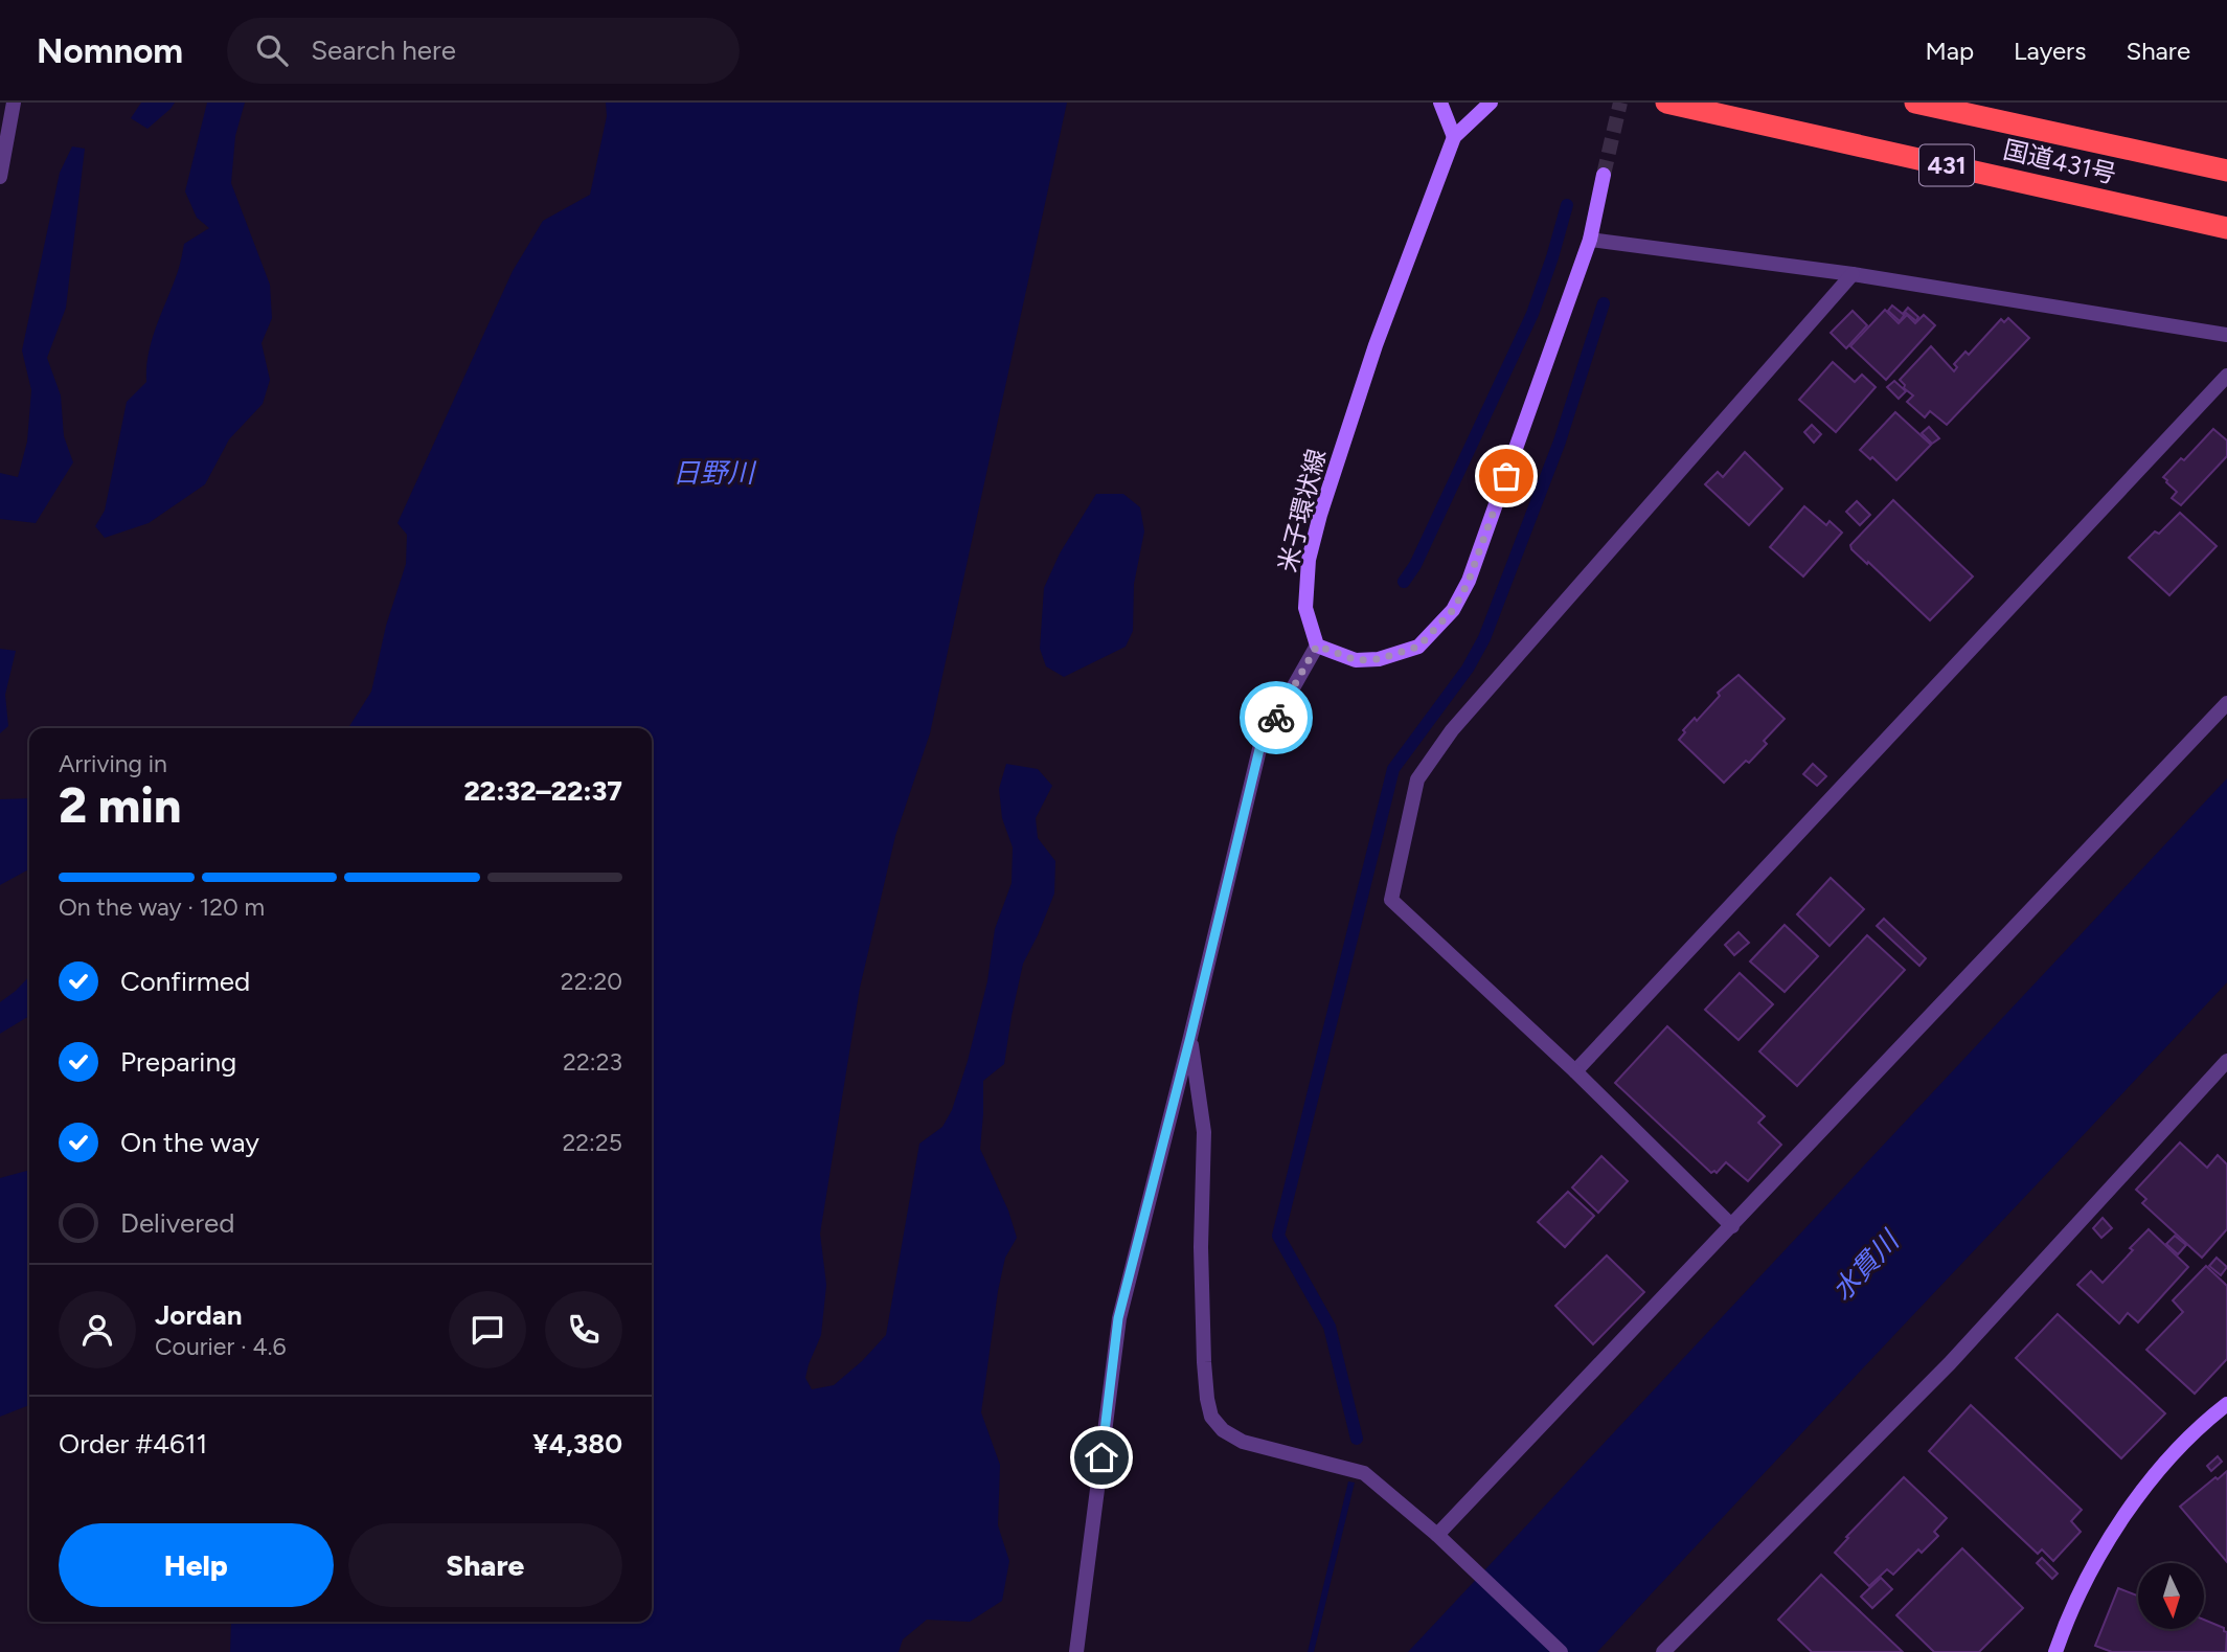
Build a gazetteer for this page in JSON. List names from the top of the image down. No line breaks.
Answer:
{"streets":{"highway":["国道431号","431"],"main road":["米子環状線"]},"water":["日野川","水貫川"],"north":"bottom","page":{"header":"Nomnom","search":"Search here","nav":["Map","Layers","Share"],"heading":["2 min","Arriving in","22:32–22:37"],"panel":["Jordan","Courier · 4.6","Order #4611","¥4,380"],"bar":"On the way · 120 m","list":[["Confirmed","22:20"],["Preparing","22:23"],["On the way","22:25"],"Delivered"],"buttons":["Help","Share"]}}
